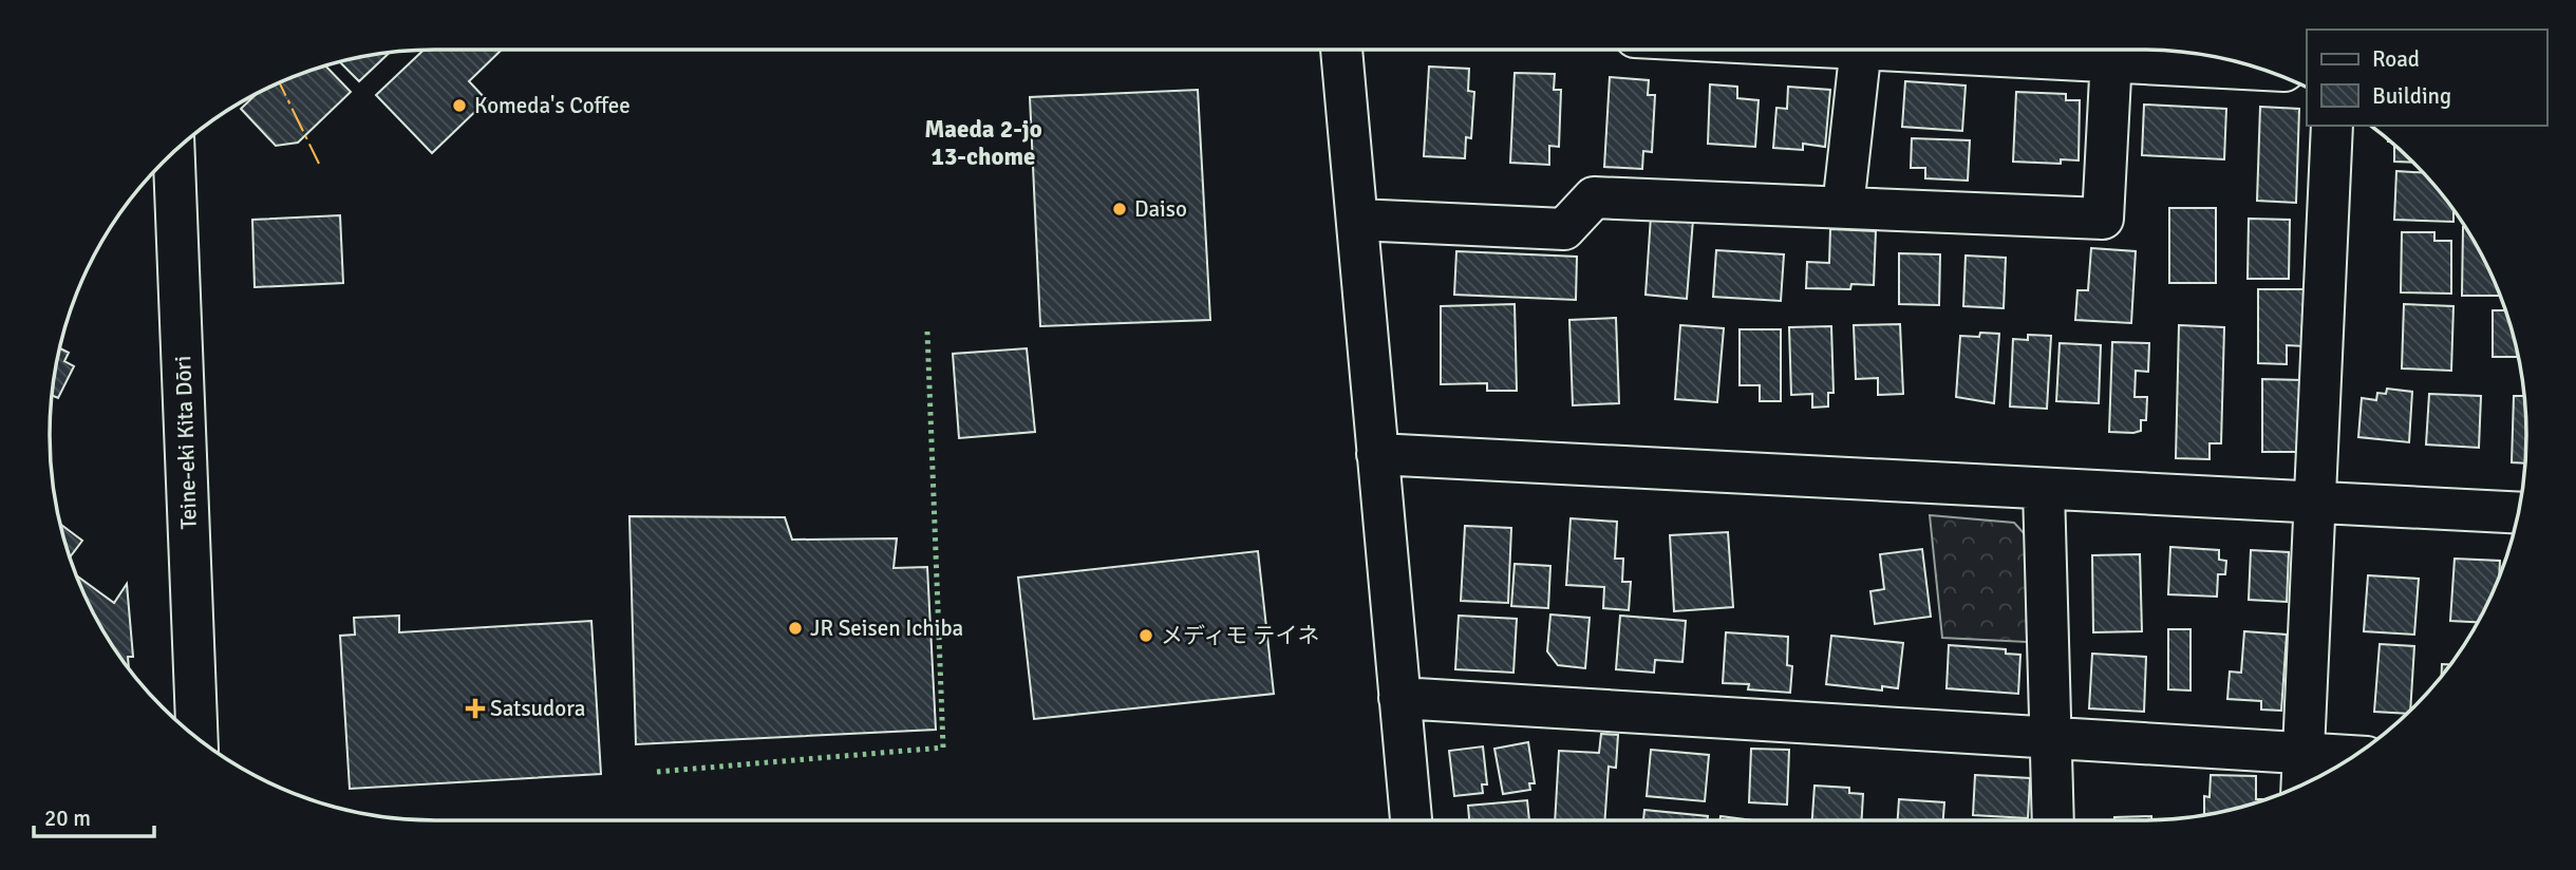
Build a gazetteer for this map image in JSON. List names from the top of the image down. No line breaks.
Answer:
{"streets":{"street":["Teine-eki Kita Dōri"]},"districts":["Maeda 2-jo 13-chome"],"places":{"other":["Komeda's Coffee","Daiso","JR Seisen Ichiba","メディモ テイネ"],"health":["Satsudora"]},"legend":["Road","Building"],"scale_bar":"20 m"}
